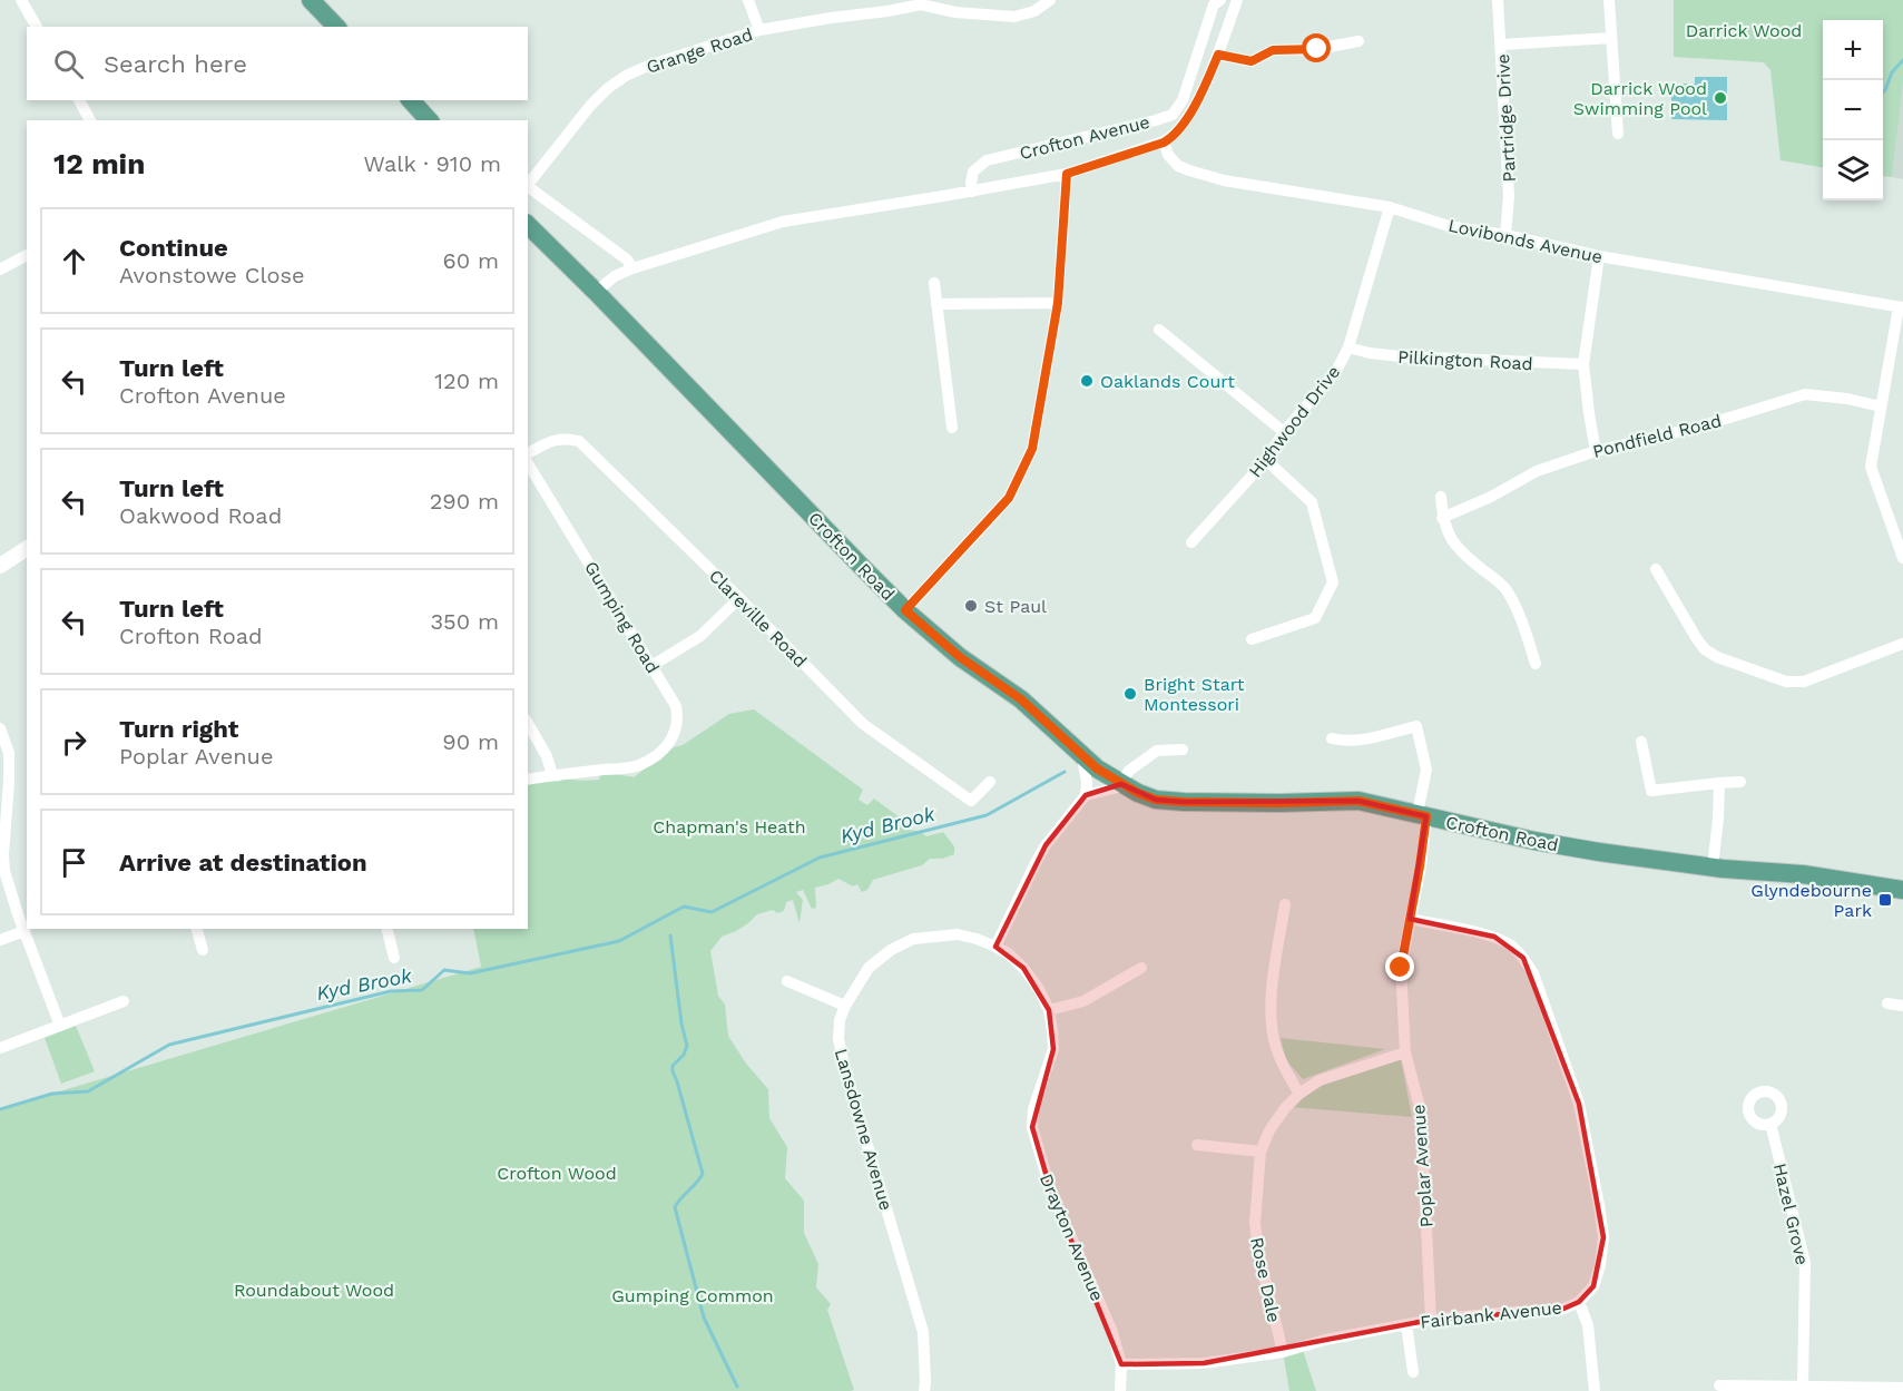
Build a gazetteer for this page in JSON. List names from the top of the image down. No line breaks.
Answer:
{"streets":{"main road":["Crofton Road"],"street":["Grange Road","Partridge Drive","Crofton Avenue","Lovibonds Avenue","Pilkington Road","Highwood Drive","Pondfield Road","Gumping Road","Clareville Road","Lansdowne Avenue","Poplar Avenue","Hazel Grove","Drayton Avenue","Rose Dale","Fairbank Avenue"]},"crossings":[["Grange Road","Crofton Avenue"],["Partridge Drive","Lovibonds Avenue"],["Crofton Avenue","Lovibonds Avenue"],["Crofton Avenue","Crofton Road"],["Lovibonds Avenue","Highwood Drive"],["Pilkington Road","Highwood Drive"],["Crofton Road","Poplar Avenue"],["Lansdowne Avenue","Drayton Avenue"],["Poplar Avenue","Rose Dale"],["Poplar Avenue","Fairbank Avenue"],["Drayton Avenue","Fairbank Avenue"],["Rose Dale","Fairbank Avenue"]],"water":["Kyd Brook"],"parks":["Darrick Wood","Chapman's Heath","Crofton Wood","Roundabout Wood","Gumping Common"],"places":{"other":["Darrick Wood Swimming Pool","Oaklands Court","St Paul","Bright Start Montessori"],"transit":["Glyndebourne Park"]},"page":{"map_buttons":["+","−"],"search":"Search here","heading":["12 min","Walk · 910 m"],"list":[["Continue","Avonstowe Close","60 m"],["Turn left","Crofton Avenue","120 m"],["Turn left","Oakwood Road","290 m"],["Turn left","Crofton Road","350 m"],["Turn right","Poplar Avenue","90 m"],"Arrive at destination"]}}
